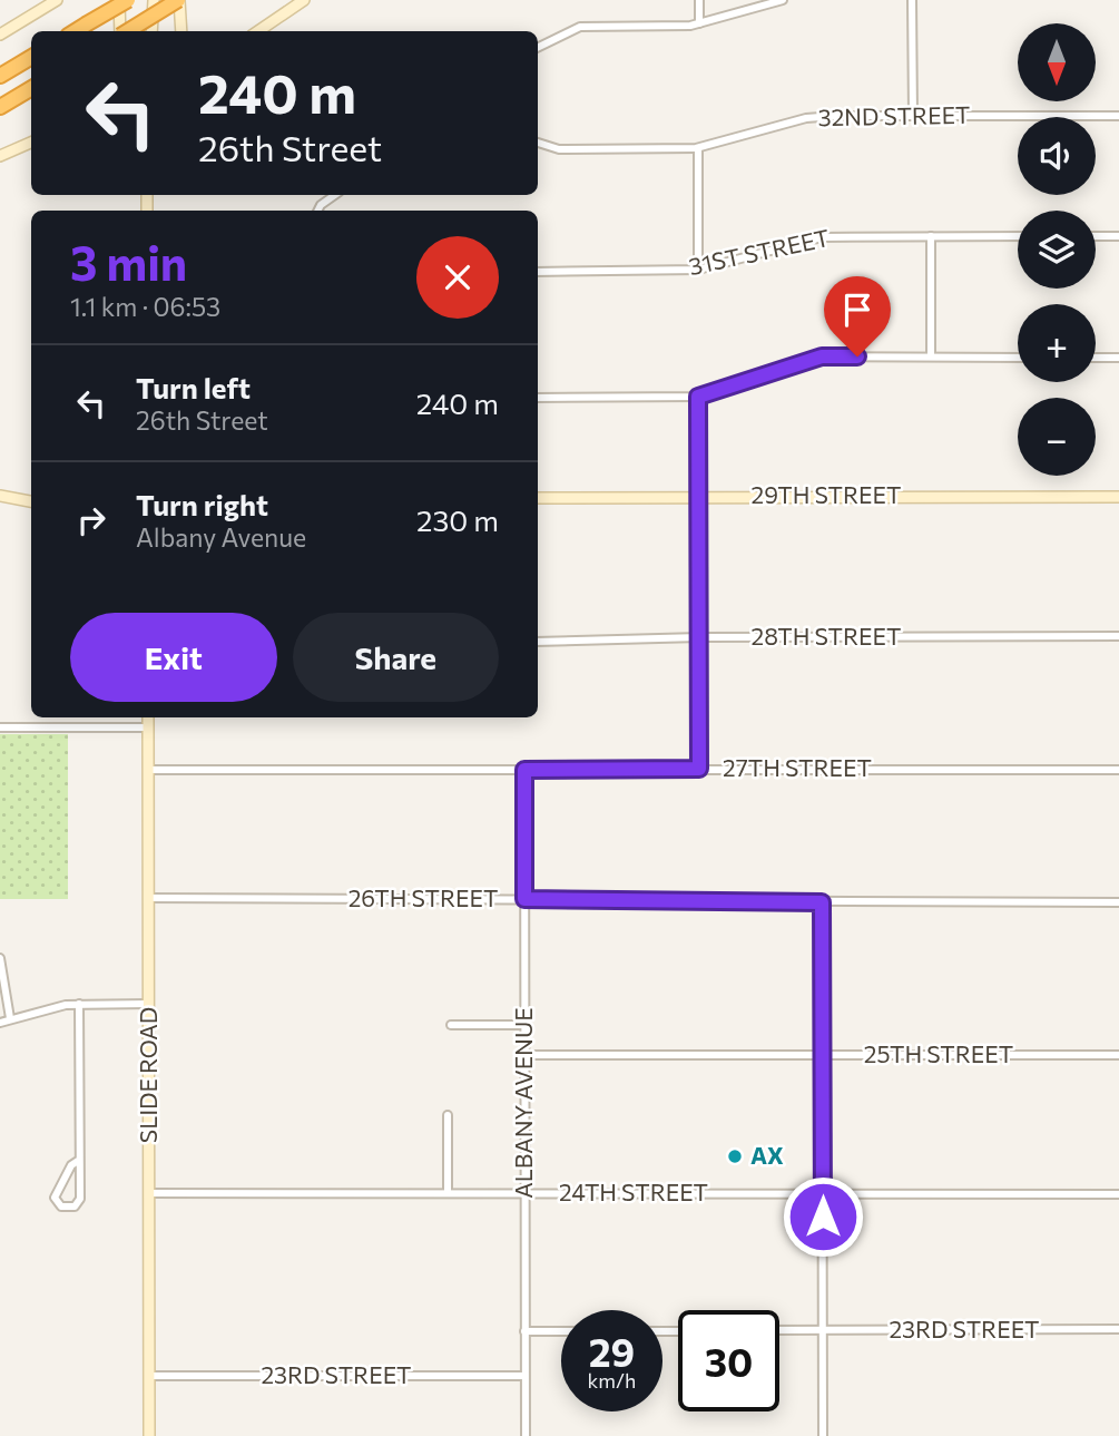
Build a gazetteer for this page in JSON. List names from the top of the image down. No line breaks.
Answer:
{"streets":{"main road":["29TH STREET","SLIDE ROAD"],"street":["32ND STREET","31ST STREET","28TH STREET","27TH STREET","26TH STREET","25TH STREET","ALBANY AVENUE","24TH STREET","23RD STREET"]},"crossings":[["27TH STREET","SLIDE ROAD"],["27TH STREET","ALBANY AVENUE"],["26TH STREET","SLIDE ROAD"],["26TH STREET","ALBANY AVENUE"],["25TH STREET","ALBANY AVENUE"],["SLIDE ROAD","24TH STREET"],["SLIDE ROAD","23RD STREET"],["ALBANY AVENUE","24TH STREET"],["ALBANY AVENUE","23RD STREET"]],"places":["AX"],"north":"bottom","page":{"map_buttons":["+","−"],"turn":["240 m","26th Street"],"heading":["3 min","1.1 km · 06:53"],"list":[{"name":"Turn left","note":"26th Street","value":"240 m"},{"name":"Turn right","note":"Albany Avenue","value":"230 m"}],"buttons":["Exit","Share"],"speed":"29 km/h","limit":"30"}}
